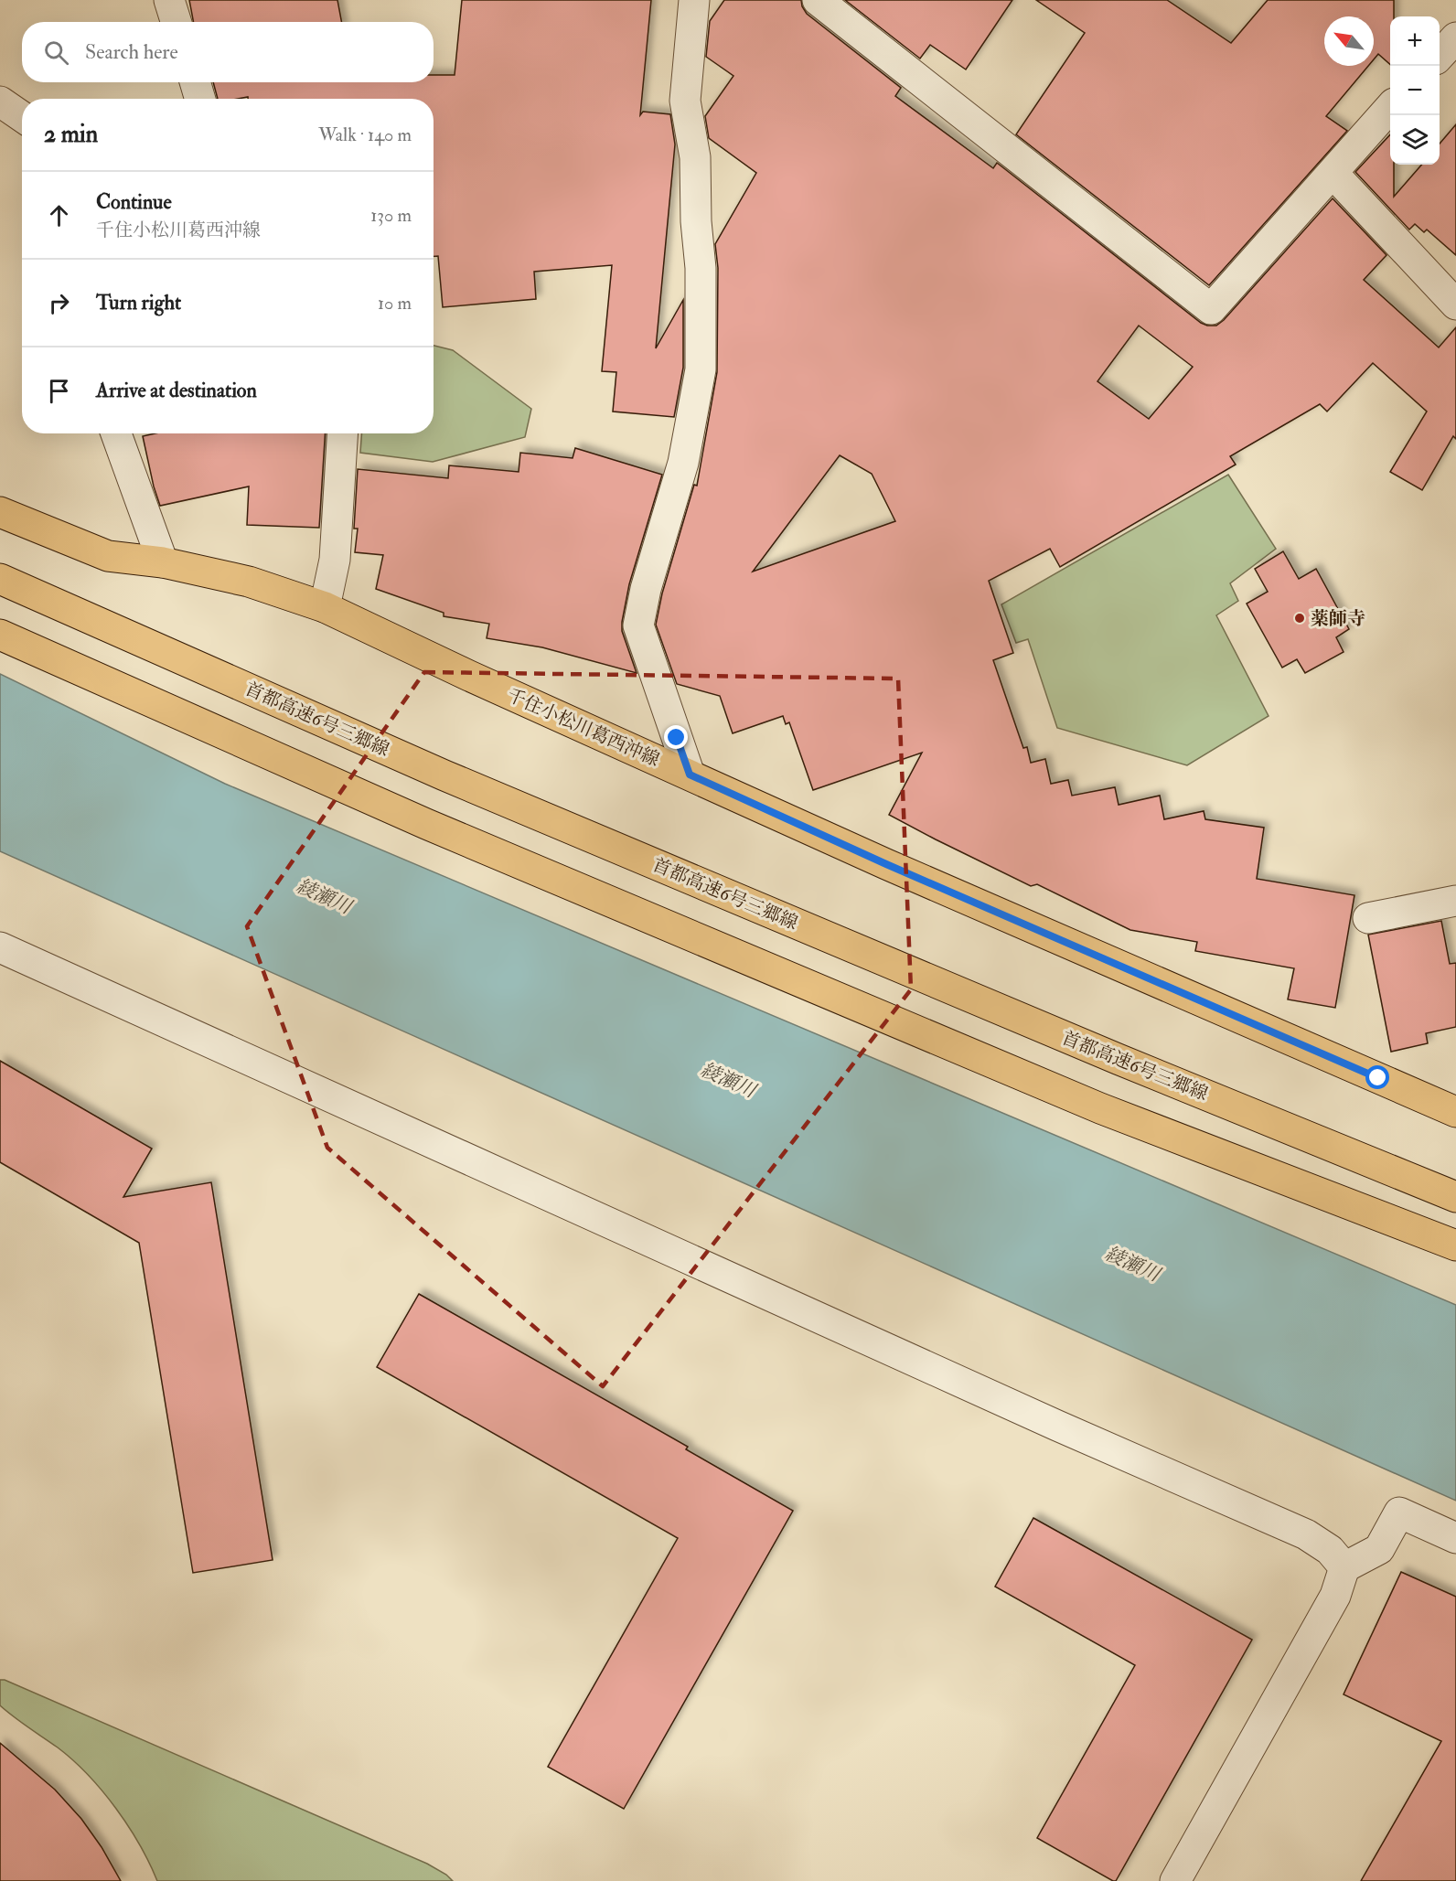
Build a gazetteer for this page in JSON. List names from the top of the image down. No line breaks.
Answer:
{"streets":{"main road":["首都高速6号三郷線","千住小松川葛西沖線"]},"water":["綾瀬川"],"places":["薬師寺"],"north":"top left","page":{"map_buttons":["+","−"],"search":"Search here","heading":["2 min","Walk · 140 m"],"list":[["Continue","千住小松川葛西沖線","130 m"],["Turn right","10 m"],"Arrive at destination"]}}
